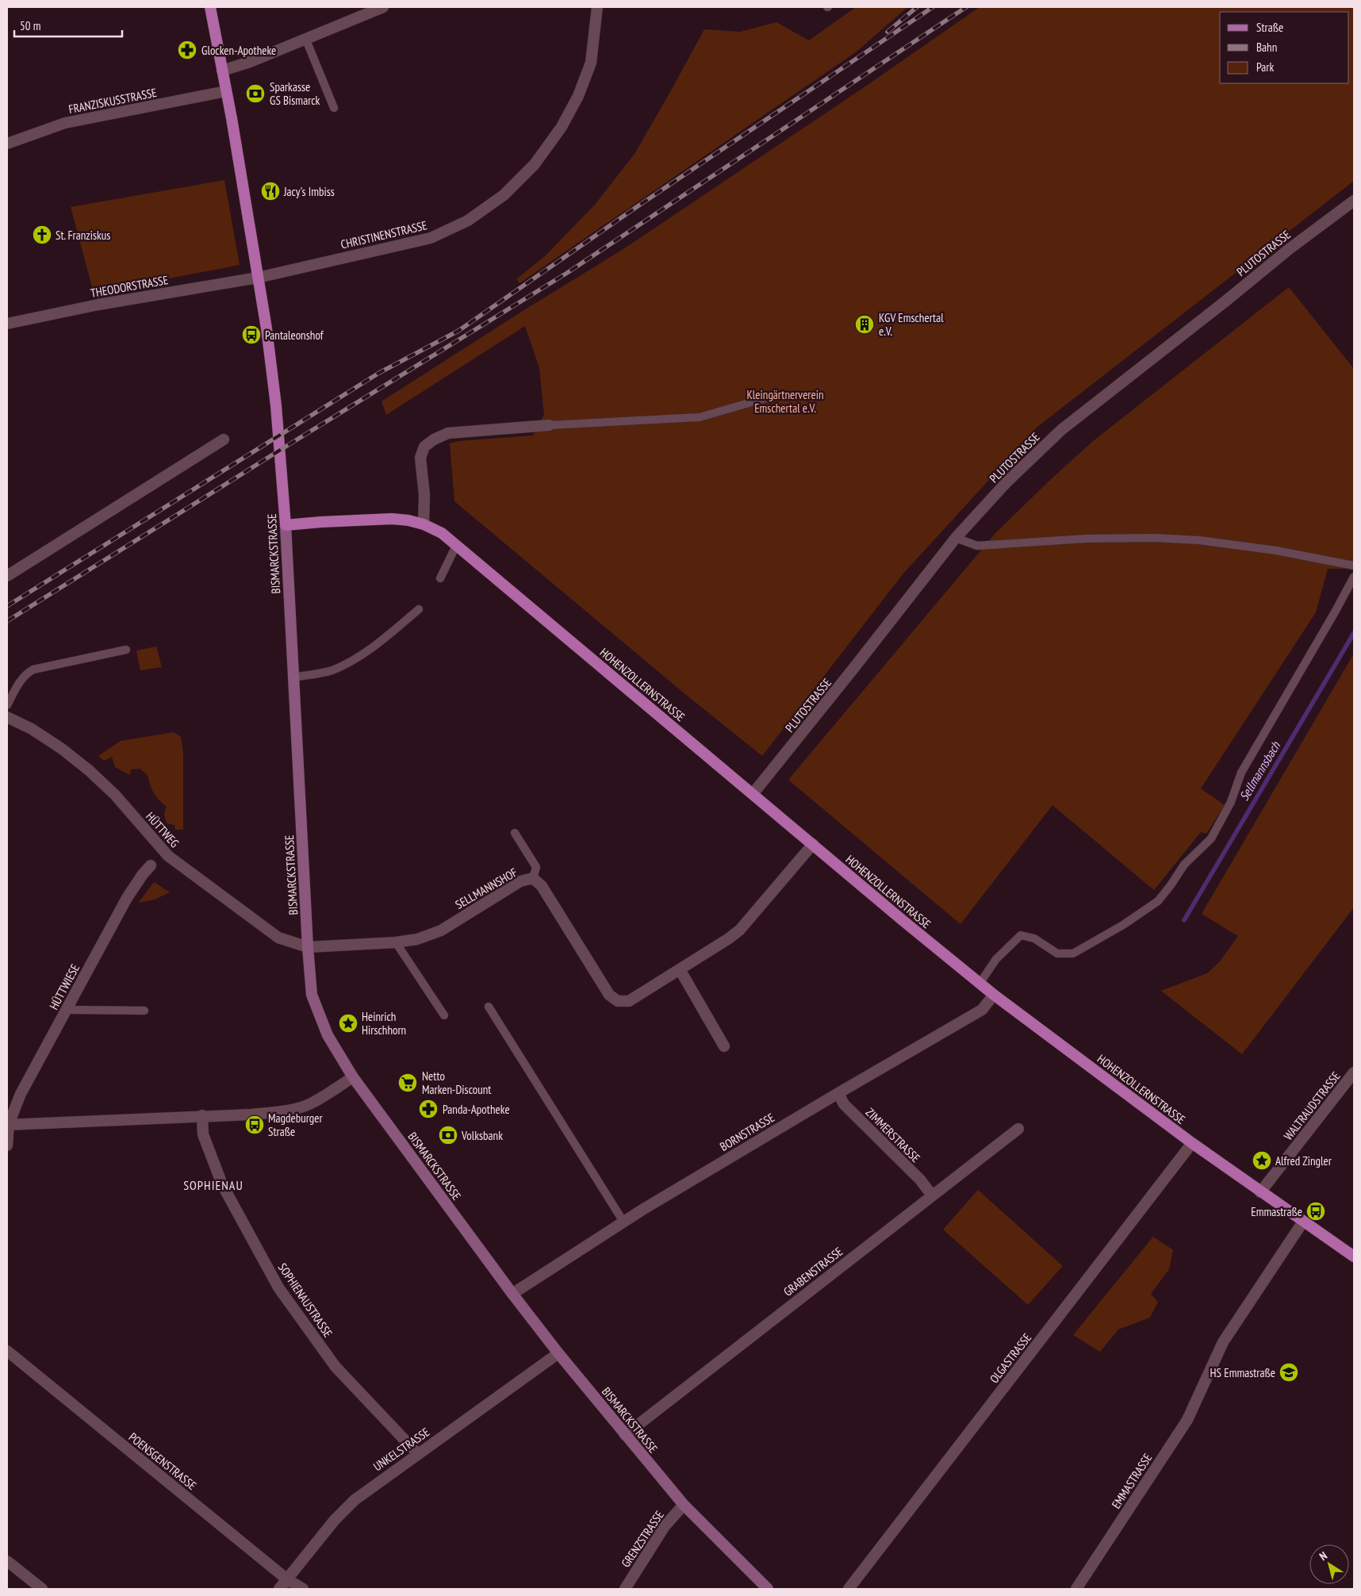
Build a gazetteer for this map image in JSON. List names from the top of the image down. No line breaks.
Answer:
{"streets":{"main road":["BISMARCKSTRASSE","HOHENZOLLERNSTRASSE"],"street":["FRANZISKUSSTRASSE","CHRISTINENSTRASSE","PLUTOSTRASSE","THEODORSTRASSE","HÜTTWEG","SELLMANNSHOF","HÜTTWIESE","WALTRAUDSTRASSE","BORNSTRASSE","ZIMMERSTRASSE","GRABENSTRASSE","SOPHIENAUSTRASSE","OLGASTRASSE","UNKELSTRASSE","POENSGENSTRASSE","EMMASTRASSE","GRENZSTRASSE"]},"crossings":[["FRANZISKUSSTRASSE","BISMARCKSTRASSE"],["CHRISTINENSTRASSE","THEODORSTRASSE"],["CHRISTINENSTRASSE","BISMARCKSTRASSE"],["PLUTOSTRASSE","HOHENZOLLERNSTRASSE"],["THEODORSTRASSE","BISMARCKSTRASSE"],["BISMARCKSTRASSE","HOHENZOLLERNSTRASSE"],["BISMARCKSTRASSE","HÜTTWEG"],["BISMARCKSTRASSE","SELLMANNSHOF"],["BISMARCKSTRASSE","BORNSTRASSE"],["BISMARCKSTRASSE","GRABENSTRASSE"],["BISMARCKSTRASSE","UNKELSTRASSE"],["BISMARCKSTRASSE","GRENZSTRASSE"],["HOHENZOLLERNSTRASSE","SELLMANNSHOF"],["HOHENZOLLERNSTRASSE","WALTRAUDSTRASSE"],["HOHENZOLLERNSTRASSE","BORNSTRASSE"],["HOHENZOLLERNSTRASSE","OLGASTRASSE"],["HOHENZOLLERNSTRASSE","EMMASTRASSE"],["HÜTTWEG","SELLMANNSHOF"],["BORNSTRASSE","ZIMMERSTRASSE"],["ZIMMERSTRASSE","GRABENSTRASSE"],["SOPHIENAUSTRASSE","UNKELSTRASSE"],["UNKELSTRASSE","POENSGENSTRASSE"]],"districts":["SOPHIENAU"],"water":["Sellmannsbach"],"parks":["Kleingärtnerverein Emschertal e.V."],"places":{"pharmacy":["Glocken-Apotheke","Panda-Apotheke"],"bank":["Sparkasse GS Bismarck","Volksbank"],"restaurant":["Jacy's Imbiss"],"church":["St. Franziskus"],"building":["KGV Emschertal e.V."],"bus stop":["Pantaleonshof","Magdeburger Straße","Emmastraße"],"place":["Heinrich Hirschhorn","Alfred Zingler"],"supermarket":["Netto Marken-Discount"],"school or university":["HS Emmastraße"]},"legend":["Straße","Bahn","Park"],"scale_bar":"50 m","north":"top left"}
